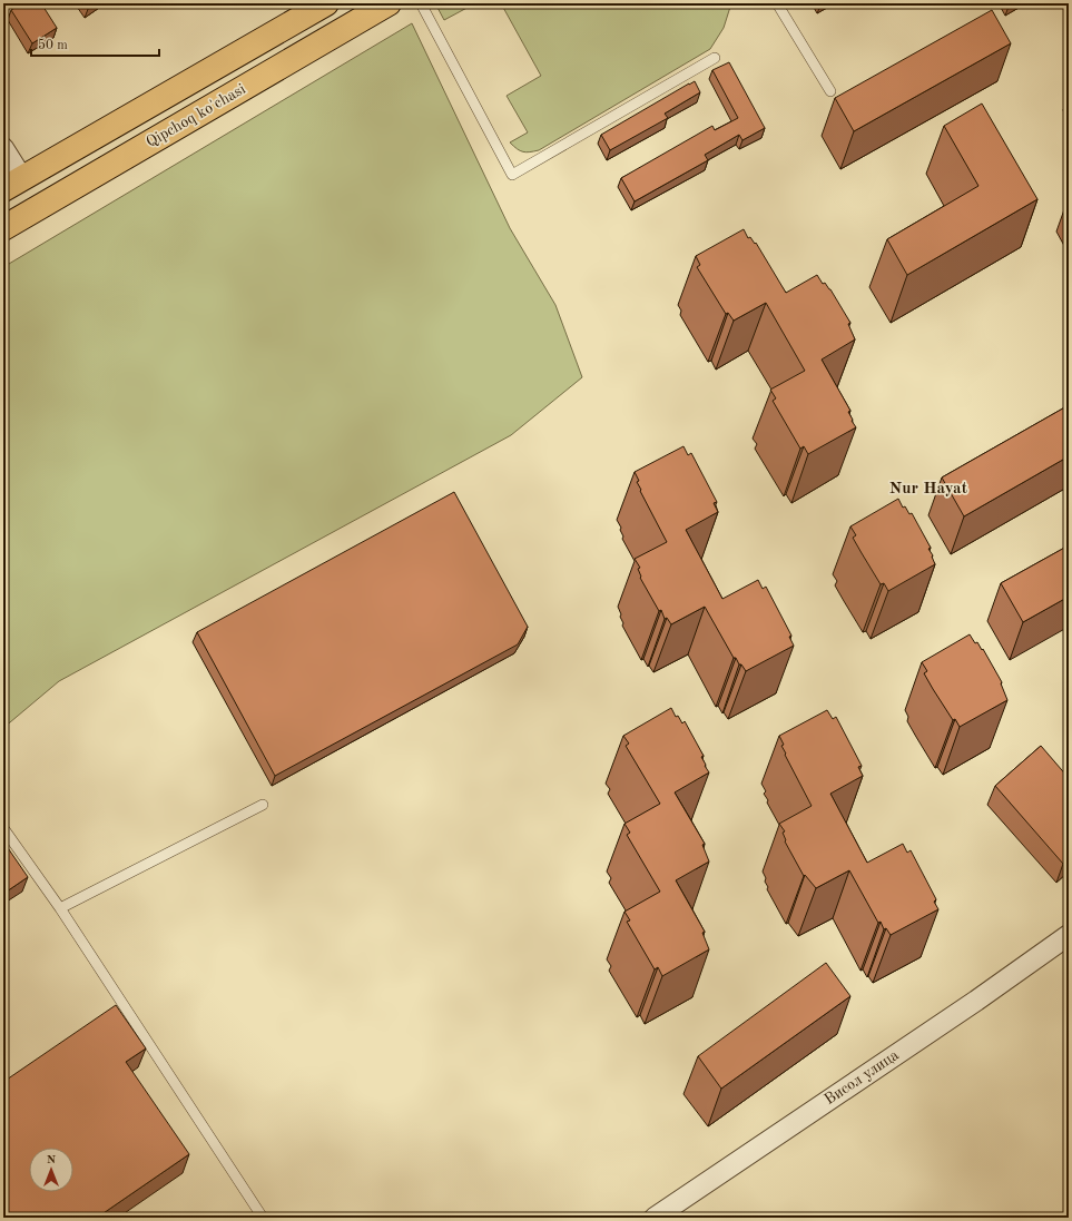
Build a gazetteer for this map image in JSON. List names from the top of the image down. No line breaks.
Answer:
{"streets":{"main road":["Qipchoq ko'chasi"],"street":["Висол улица"]},"districts":["Nur Hayat"],"scale_bar":"50 m","north":"top"}
